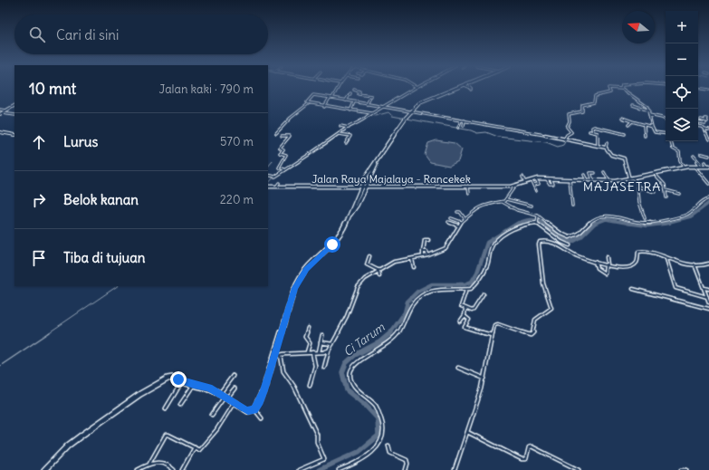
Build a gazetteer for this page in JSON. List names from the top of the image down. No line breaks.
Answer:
{"streets":{"main road":["Jalan Raya Majalaya - Rancekek"]},"districts":["MAJASETRA"],"water":["Ci Tarum"],"north":"left","page":{"map_buttons":["+","−"],"search":"Cari di sini","heading":["10 mnt","Jalan kaki · 790 m"],"list":[["Lurus","570 m"],["Belok kanan","220 m"],"Tiba di tujuan"]}}
